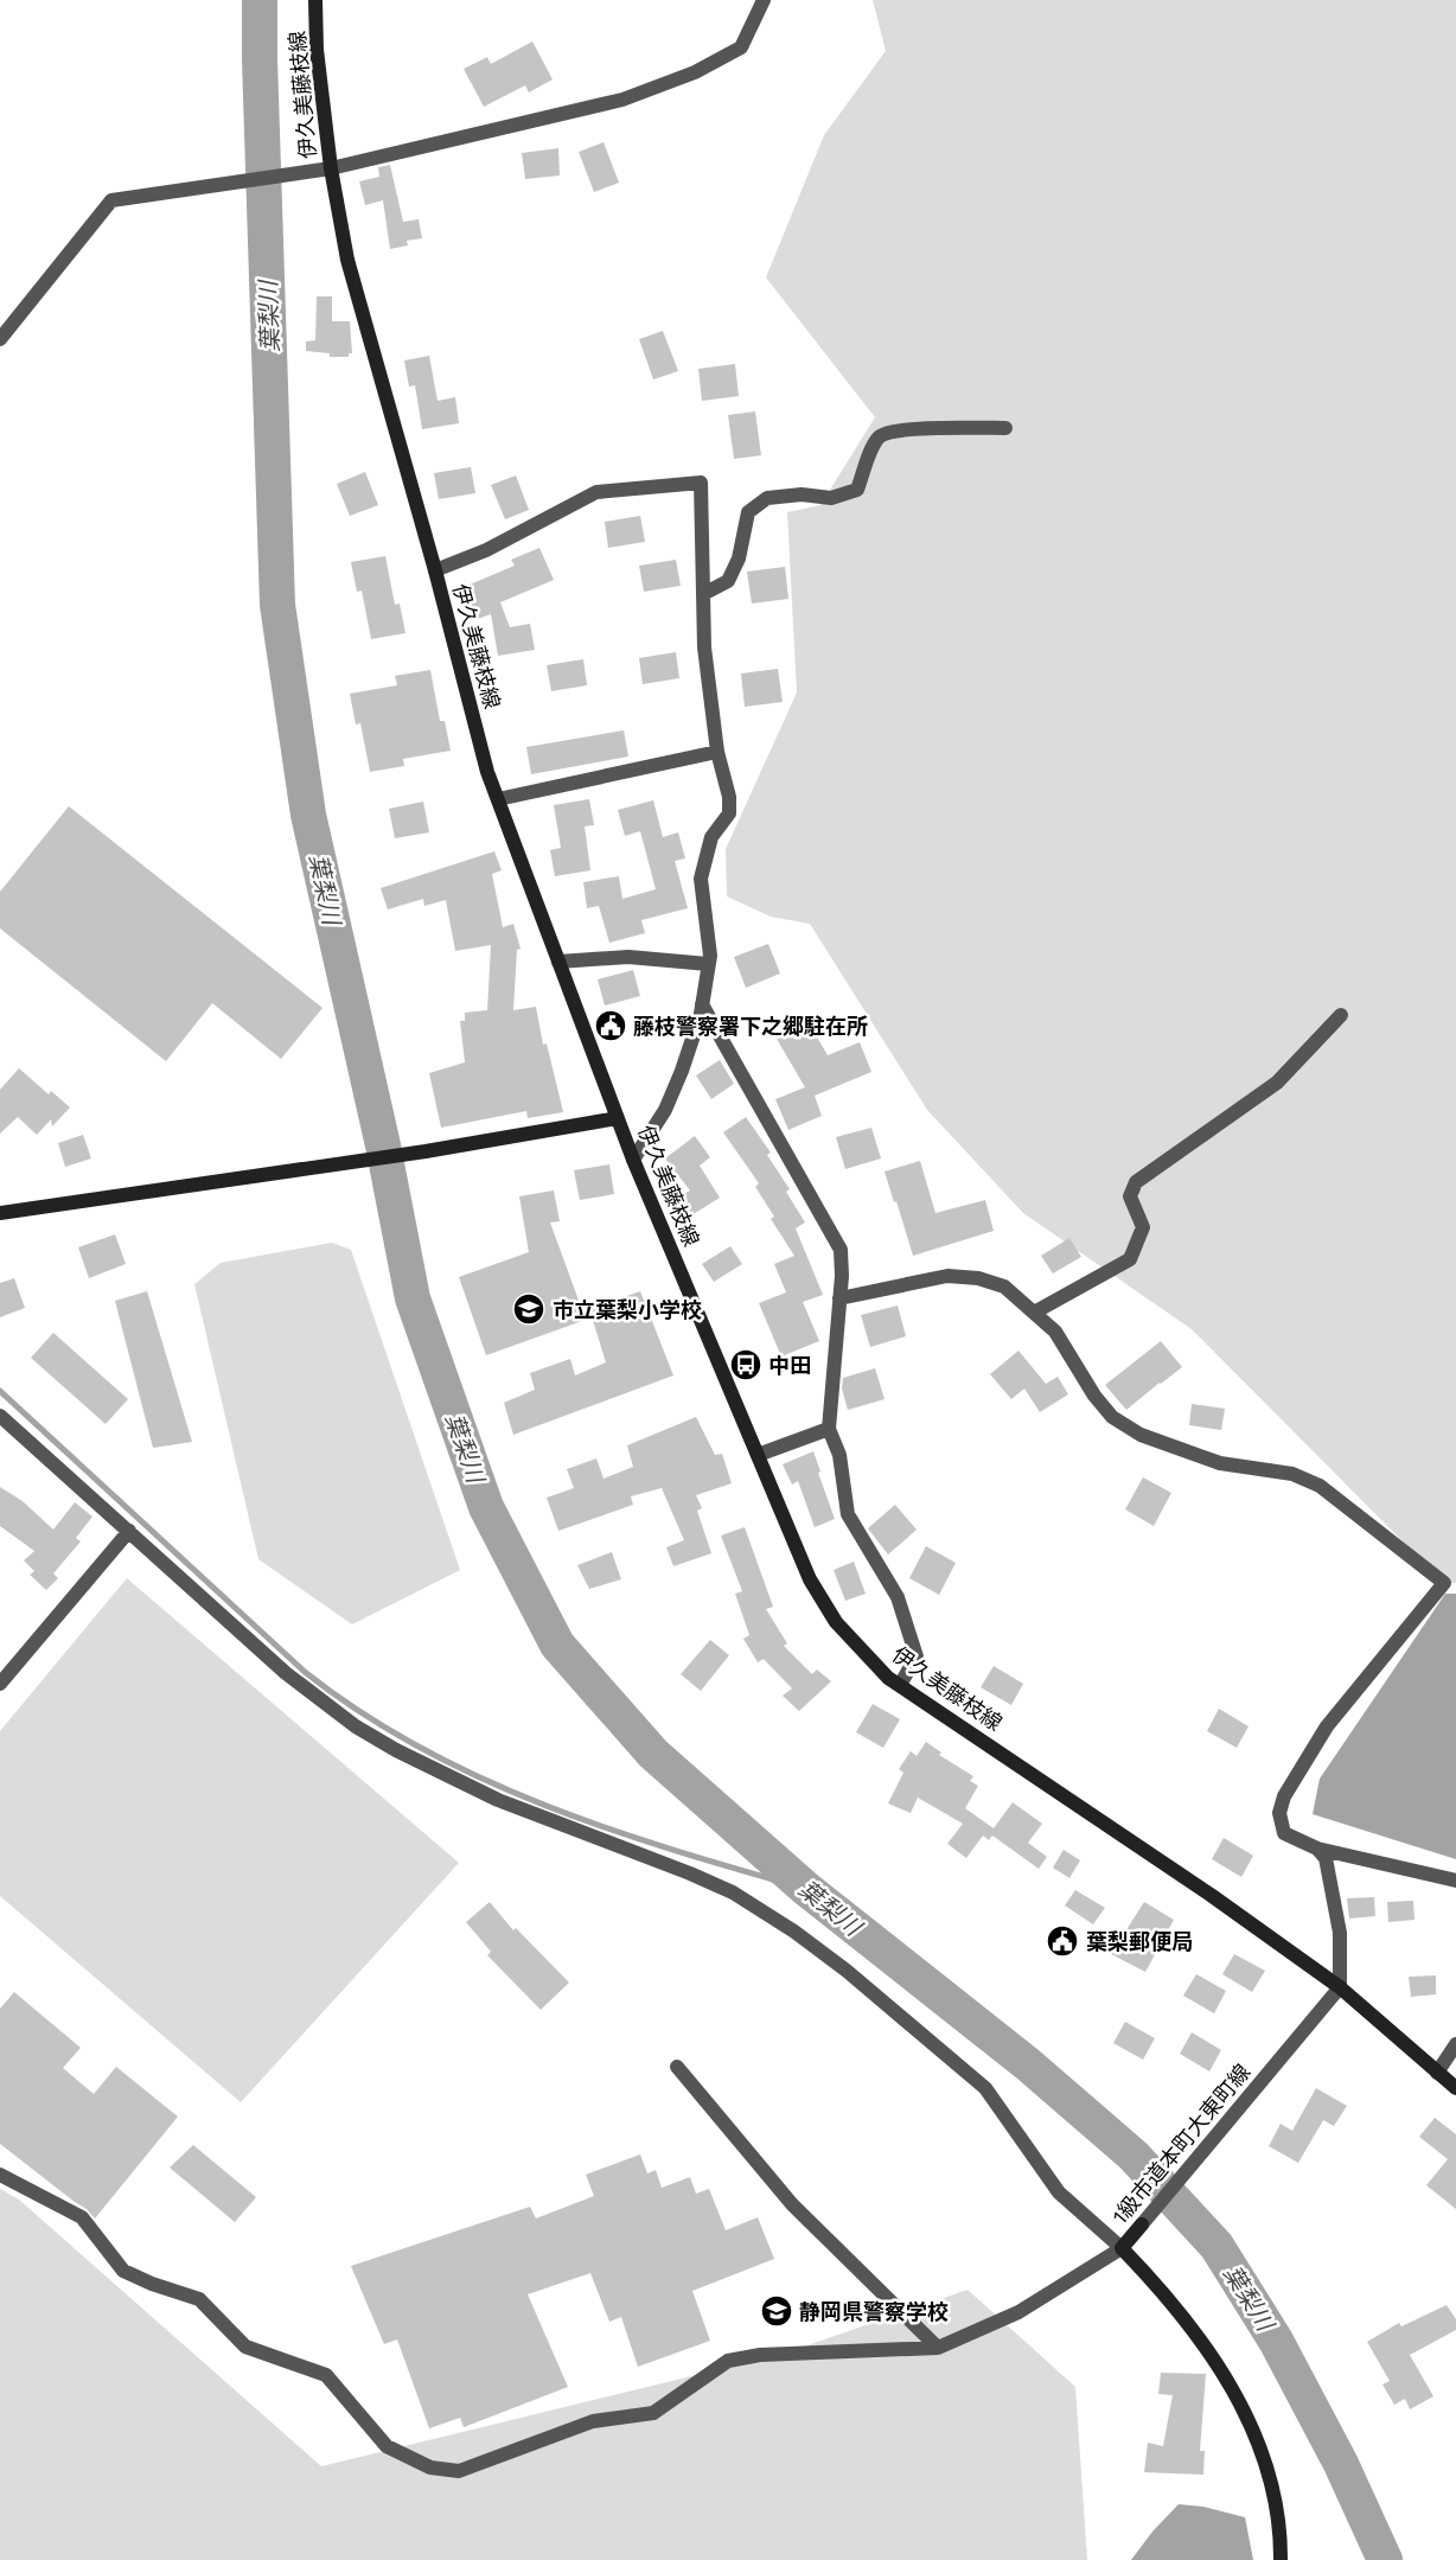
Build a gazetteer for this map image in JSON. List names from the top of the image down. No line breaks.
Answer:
{"streets":{"main road":["伊久美藤枝線","1級市道本町大東町線"]},"crossings":[["伊久美藤枝線","1級市道本町大東町線"]],"water":["葉梨川"],"places":{"public building":["藤枝警察署下之郷駐在所","葉梨郵便局"],"school or university":["市立葉梨小学校","静岡県警察学校"],"bus stop":["中田"]}}
